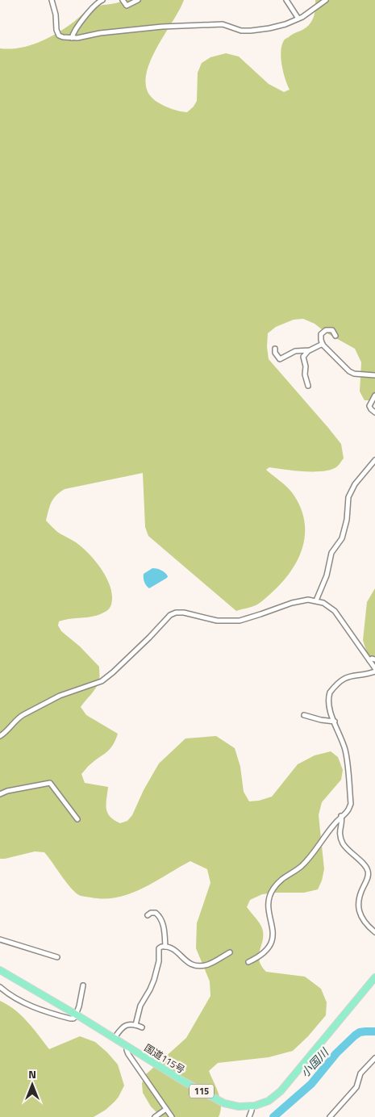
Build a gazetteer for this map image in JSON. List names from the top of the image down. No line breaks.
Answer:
{"streets":{"highway":["国道115号","115"]},"water":["小国川"],"north":"top"}
